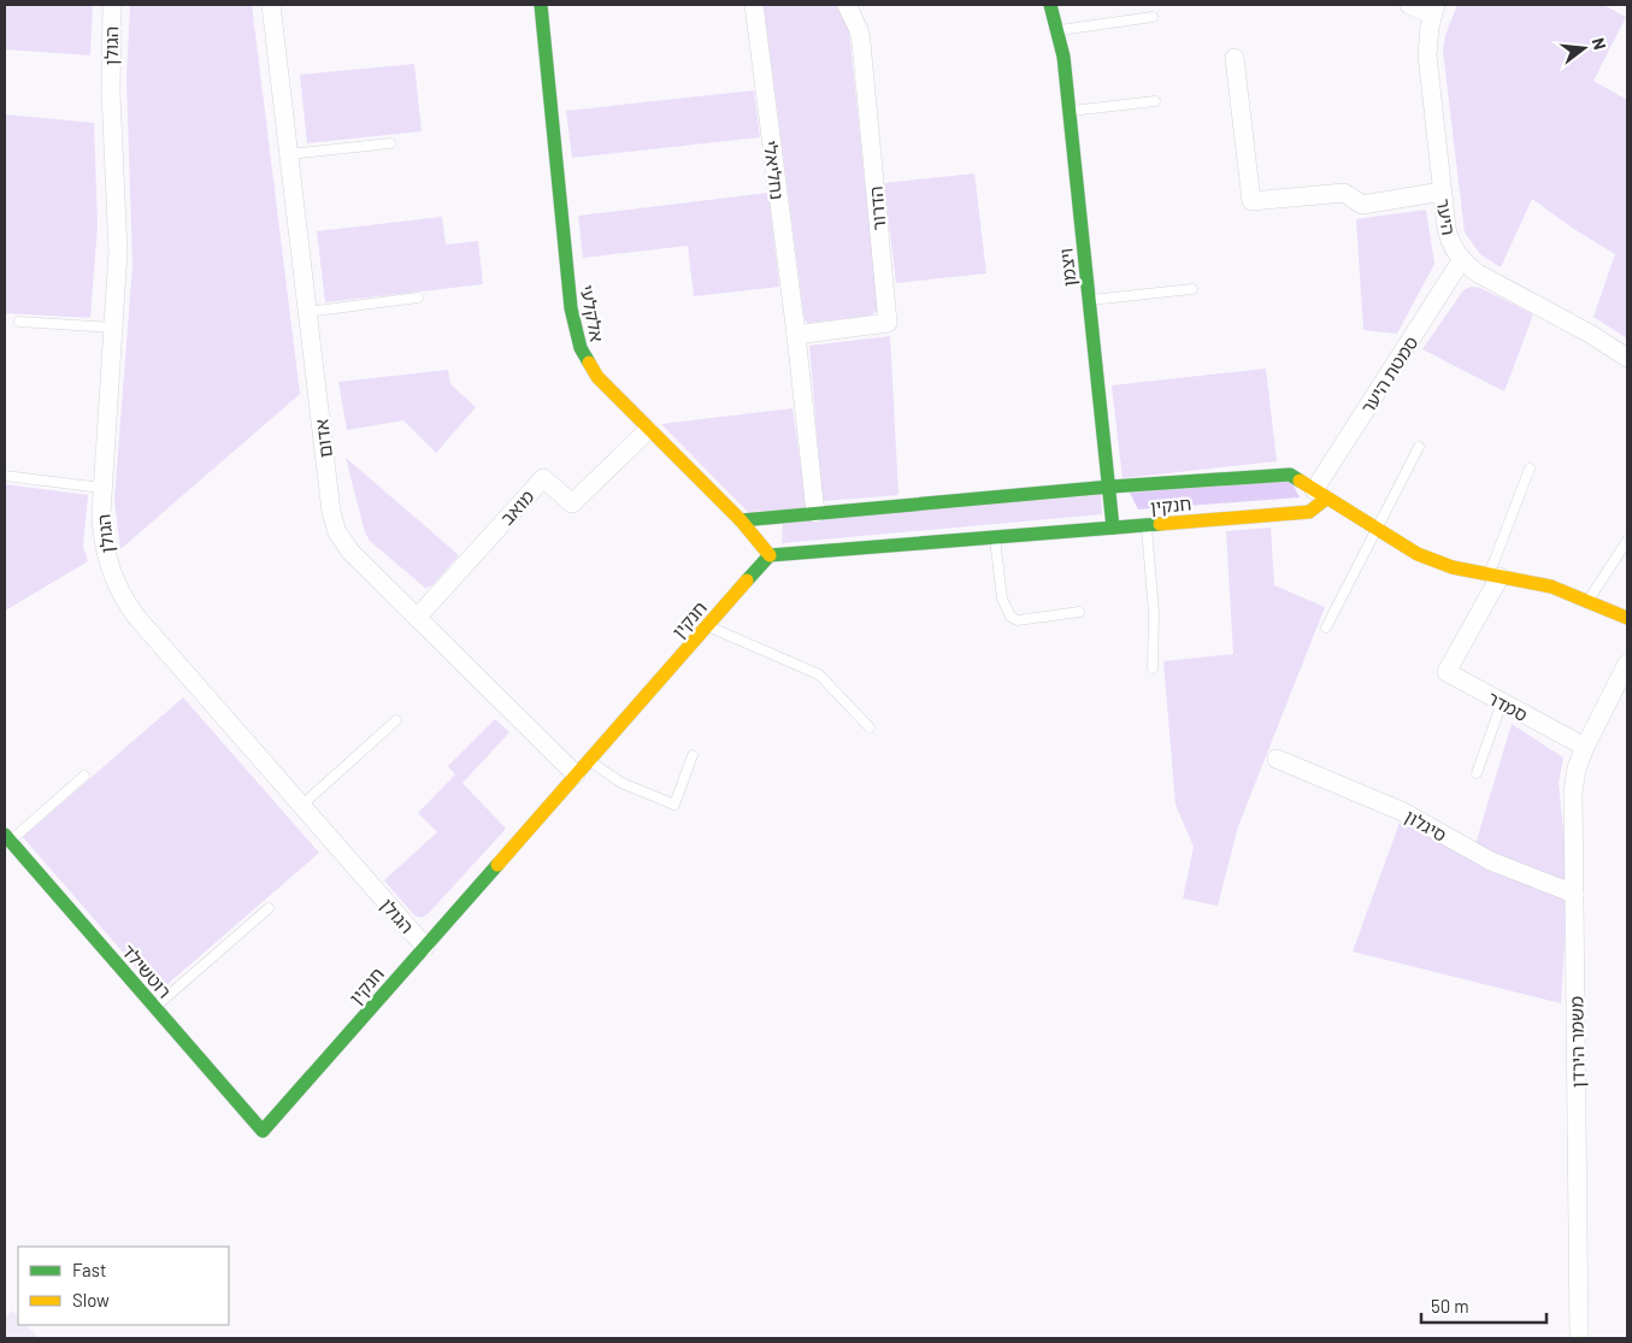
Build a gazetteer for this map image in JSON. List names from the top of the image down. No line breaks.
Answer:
{"streets":{"street":["הגולן","נחליאלי","הדרור","היער","ויצמן","אלקלעי","סמטת היער","אדום","חנקין","מואב","סמדר","סיגלון","רוטשילד","משמר הירדן"]},"crossings":[["הגולן","חנקין"],["נחליאלי","הדרור"],["נחליאלי","חנקין"],["היער","סמטת היער"],["ויצמן","חנקין"],["אלקלעי","חנקין"],["אלקלעי","מואב"],["סמטת היער","חנקין"],["אדום","חנקין"],["אדום","מואב"],["חנקין","סמדר"],["חנקין","רוטשילד"],["סמדר","משמר הירדן"],["סיגלון","משמר הירדן"]],"legend":["Fast","Slow"],"scale_bar":"50 m","north":"right"}
